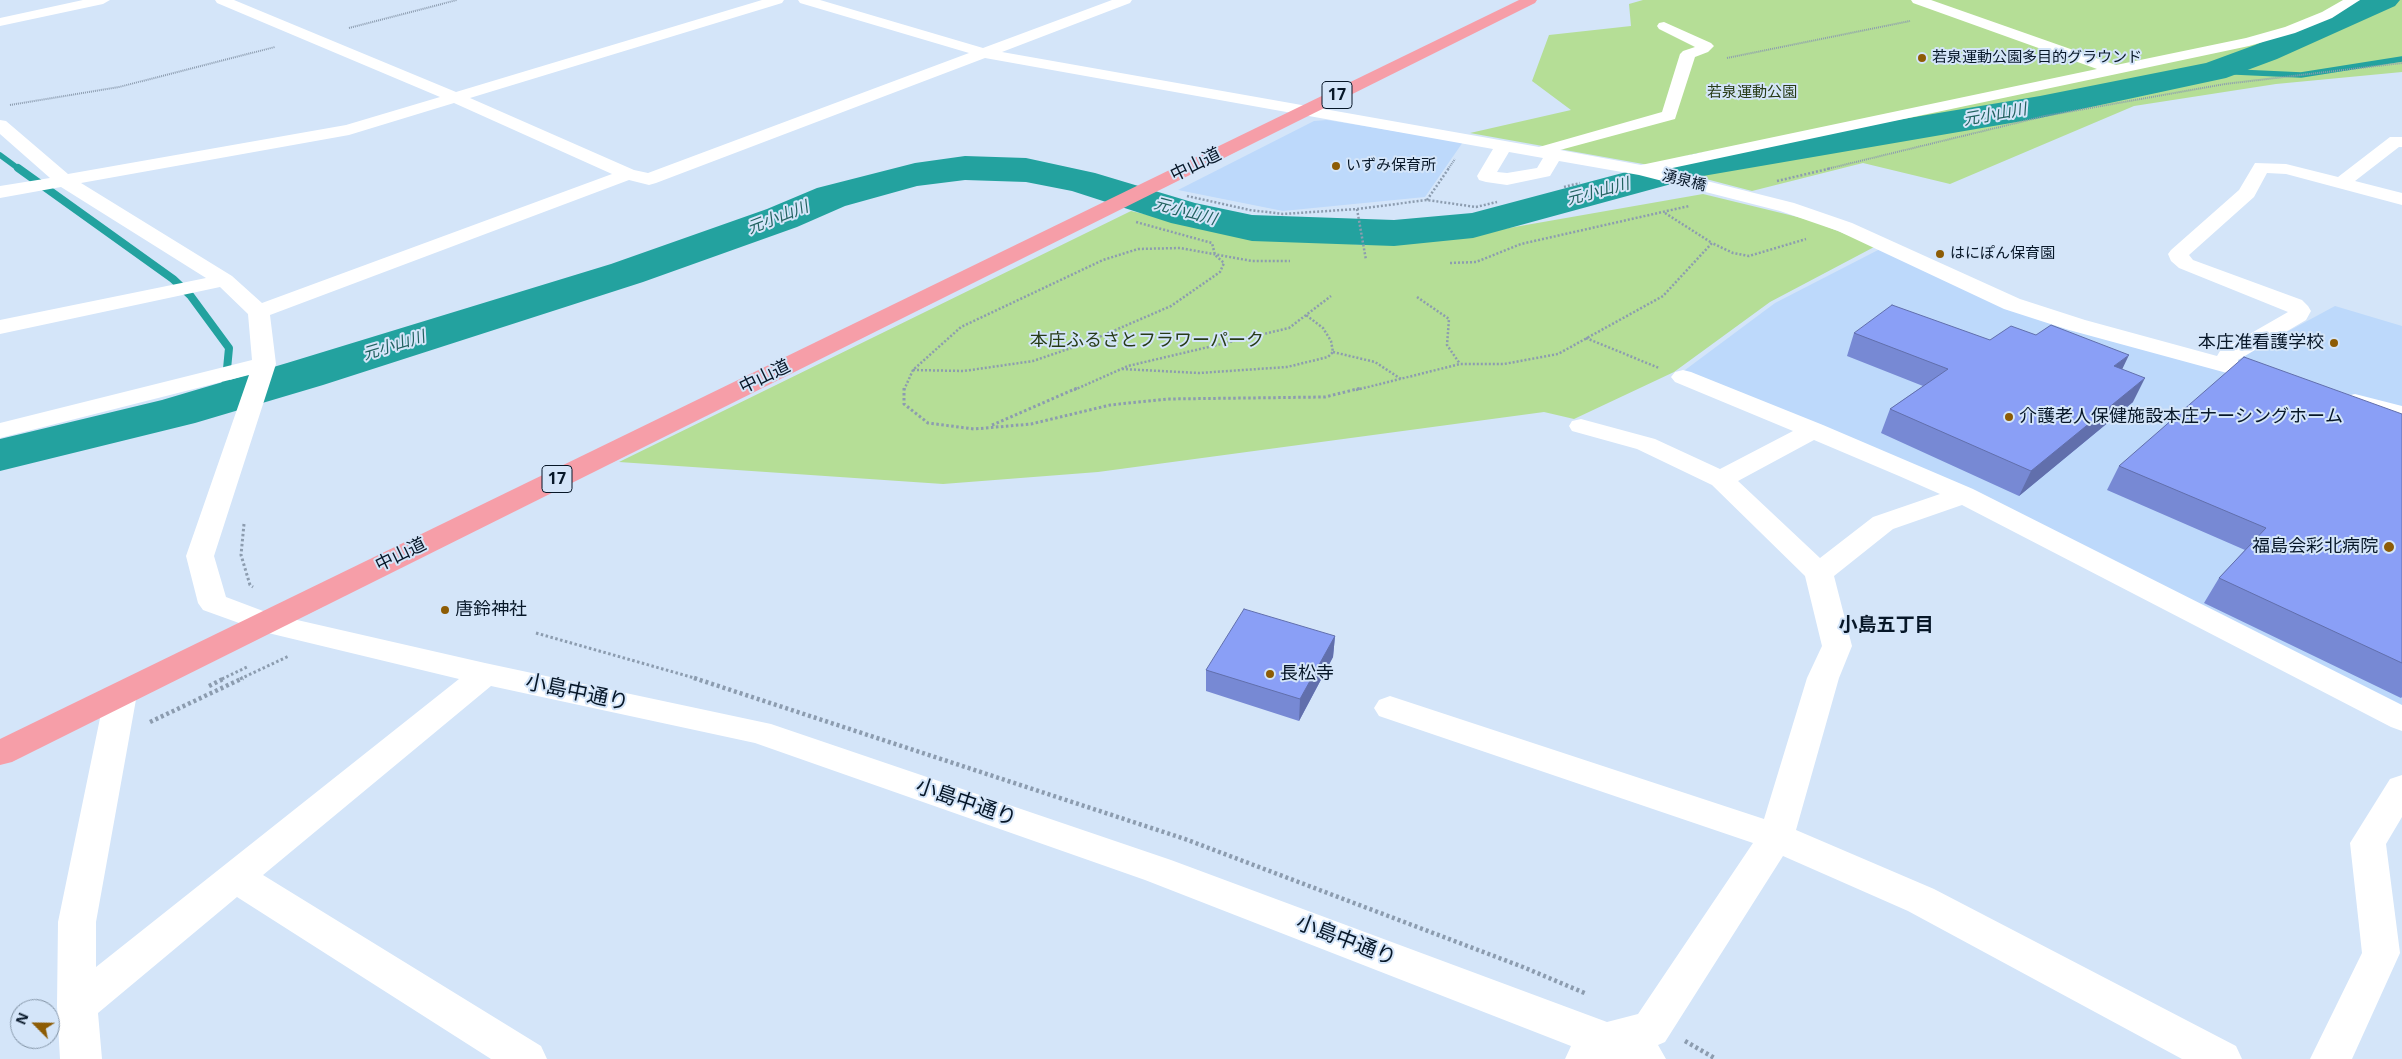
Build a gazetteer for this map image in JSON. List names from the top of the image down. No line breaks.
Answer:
{"streets":{"highway":["17","中山道"],"street":["湧泉橋","小島中通り"]},"crossings":[["中山道","湧泉橋"],["中山道","小島中通り"]],"districts":["小島五丁目"],"water":["元小山川"],"parks":["若泉運動公園","本庄ふるさとフラワーパーク"],"places":["若泉運動公園多目的グラウンド","いずみ保育所","はにぽん保育園","本庄准看護学校","介護老人保健施設本庄ナーシングホーム","福島会彩北病院","唐鈴神社","長松寺"],"north":"top left"}
